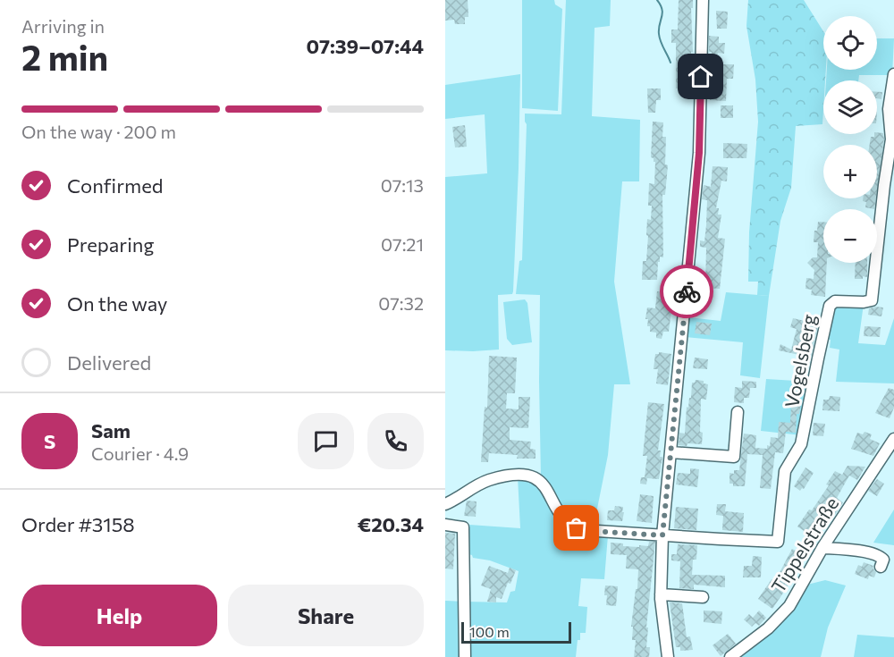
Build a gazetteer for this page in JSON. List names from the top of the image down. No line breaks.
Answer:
{"streets":{"street":["Vogelsberg","Tippelstraße"]},"scale_bar":"100 m","page":{"heading":["2 min","Arriving in","07:39–07:44"],"panel":["Sam","Courier · 4.9","Order #3158","€20.34"],"map_buttons":["+","−"],"bar":"On the way · 200 m","list":[["Confirmed","07:13"],["Preparing","07:21"],["On the way","07:32"],"Delivered"],"round":"S","buttons":["Help","Share"],"scale":"100 m"}}
